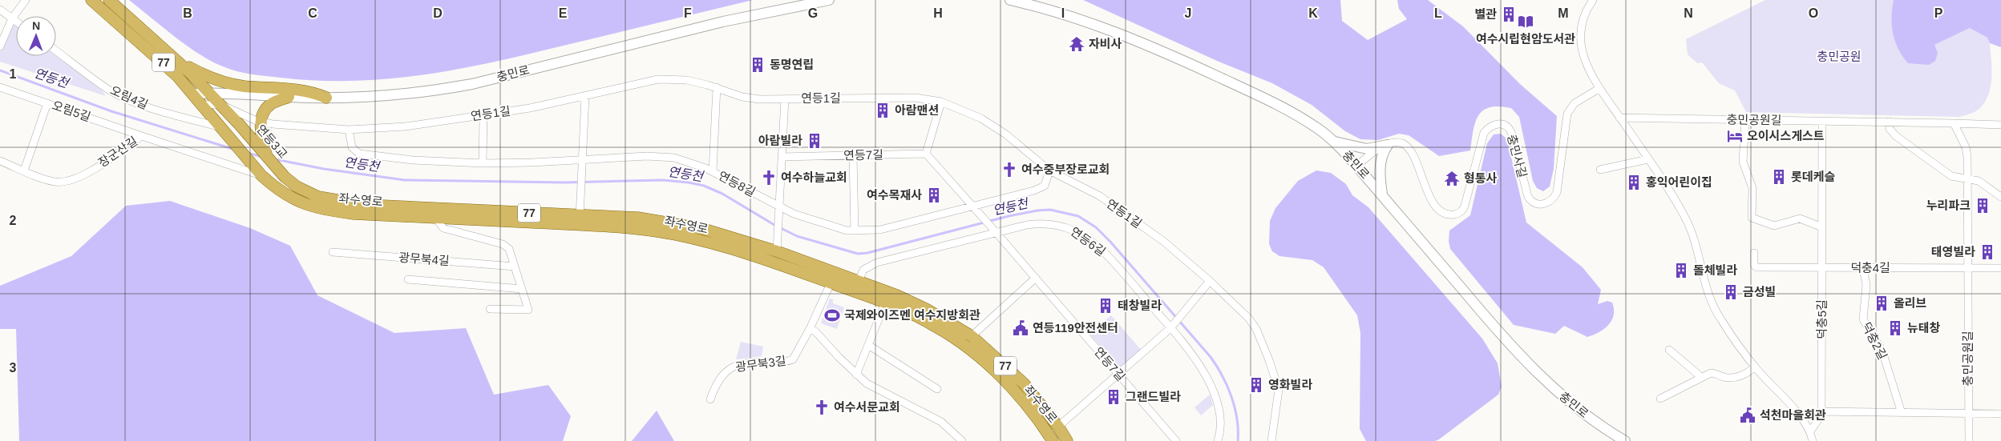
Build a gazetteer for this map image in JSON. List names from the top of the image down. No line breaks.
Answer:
{"streets":{"main road":["77","연등3교","좌수영로"],"street":["충민로","오림4길","연등1길","오림5길","충민공원길","장군산길","연등7길","충민사길","연등8길","연등6길","광무북4길","덕충4길","덕충5길","덕충2길","광무북3길"]},"crossings":[["77","충민로"],["77","오림4길"],["77","연등1길"],["77","연등3교"],["77","장군산길"],["77","좌수영로"],["연등1길","연등3교"],["연등1길","연등8길"],["오림5길","장군산길"],["충민공원길","덕충4길"],["충민공원길","덕충5길"],["연등3교","좌수영로"],["장군산길","좌수영로"],["연등7길","연등8길"],["연등7길","연등6길"],["좌수영로","연등6길"],["좌수영로","광무북3길"],["덕충4길","덕충5길"],["덕충4길","덕충2길"]],"water":["연등천"],"parks":["충민공원"],"places":{"building":["별관","동명연립","아람맨션","아람빌라","롯데케슬","홍익어린이집","여수목재사","누리파크","태영빌라","돌체빌라","금성빌","올리브","태창빌라","뉴태창","영화빌라","그랜드빌라"],"library":["여수시립현암도서관"],"temple":["자비사","형통사"],"hotel":["오이시스게스트"],"church":["여수중부장로교회","여수하늘교회","여수서문교회"],"sports":["국제와이즈멘 여수지방회관"],"public building":["연등119안전센터","석천마을회관"]},"north":"top","grid":{"columns":["B","C","D","E","F","G","H","I","J","K","L","M","N","O","P"],"rows":["1","2","3"]}}
